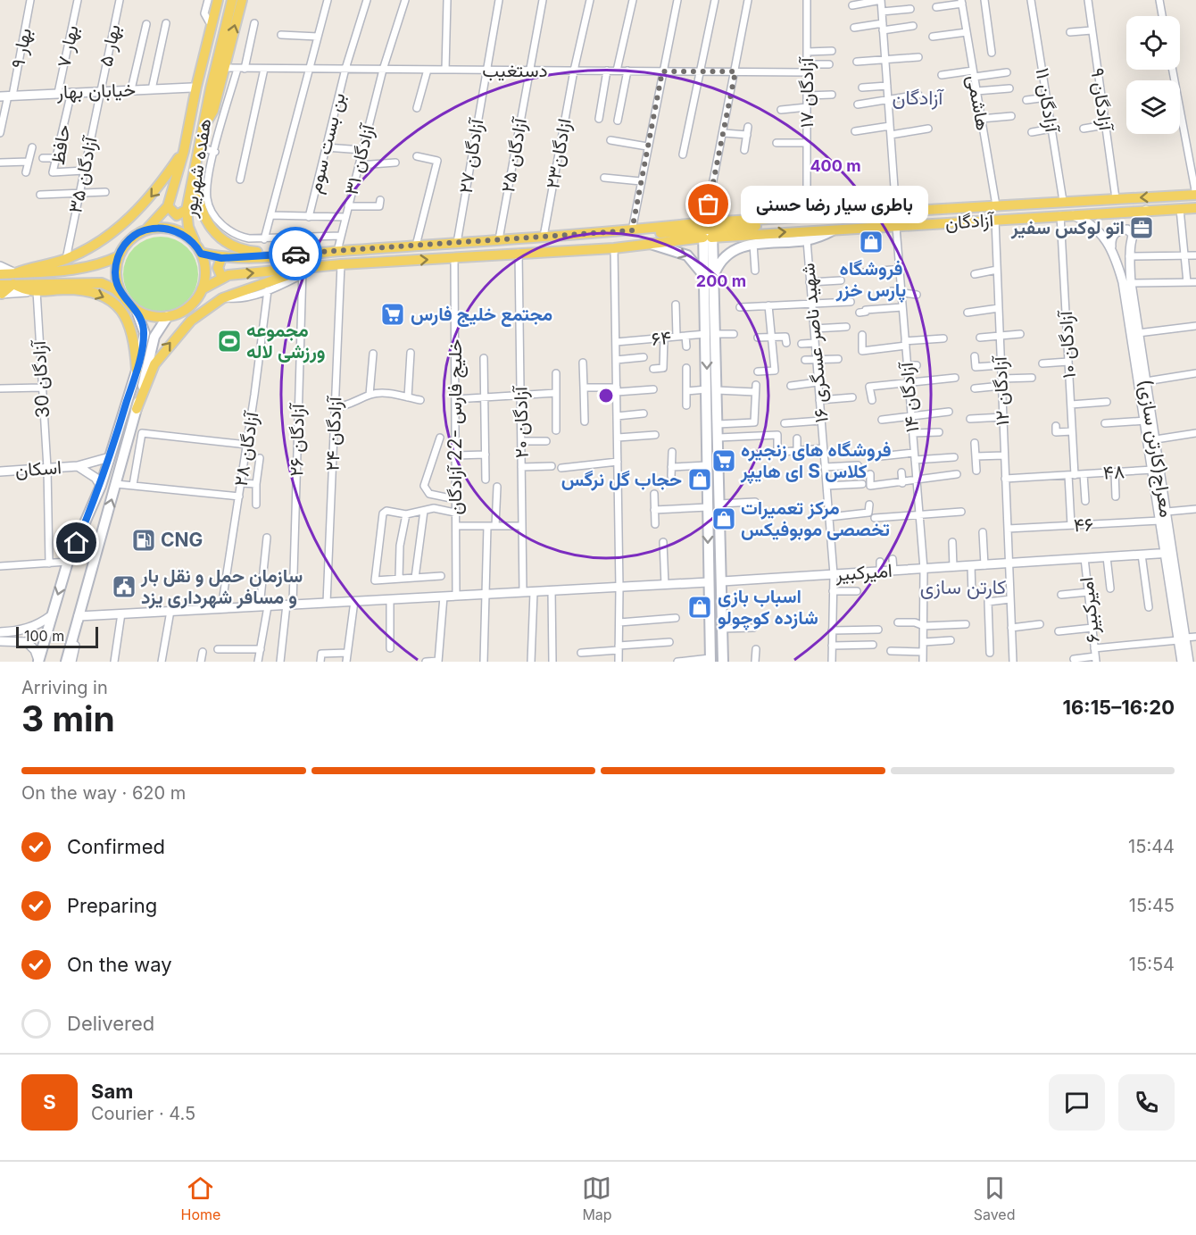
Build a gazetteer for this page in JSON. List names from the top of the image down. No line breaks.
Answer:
{"streets":{"main road":["هفده شهریور","آزادگان"],"street":["بهار ۵","بهار ۷","بهار ۹","دستغیب","خیابان بهار","۱۷ آزادگان","۹ آزادگان","۱۱ آزادگان","هاشمی","بن بست سوم","حافظ","۲۳ازادگان","۲۵ آزادگان","۲۷ آزادگان","۳۱ آزادگان","آزادگان ۳۵","۶۴","۱۶ شهید ناصر عسگری","۱۰ آزادگان","آزادگان 30","۱۲ آزادگان","۱۴ آزادگان","۲۰ آزادگان","خلیج فارس -22 آزادگان","۲۴ آزادگان","۲۶ آزادگان","معراج(کارتن سازی)","۲۸ آزادگان","اسکان","۴۸","۴۶","امیرکبیر","امیرکبیر۶"]},"crossings":[["بهار ۵","خیابان بهار"],["بهار ۵","آزادگان ۳۵"],["بهار ۷","خیابان بهار"],["بهار ۹","خیابان بهار"],["دستغیب","۱۷ آزادگان"],["دستغیب","بن بست سوم"],["دستغیب","۲۳ازادگان"],["دستغیب","۲۵ آزادگان"],["دستغیب","۲۷ آزادگان"],["دستغیب","۳۱ آزادگان"],["خیابان بهار","حافظ"],["خیابان بهار","هفده شهریور"],["خیابان بهار","آزادگان ۳۵"],["۱۷ آزادگان","آزادگان"],["۹ آزادگان","آزادگان"],["۱۱ آزادگان","آزادگان"],["هاشمی","آزادگان"],["حافظ","آزادگان ۳۵"],["۲۳ازادگان","آزادگان"],["۲۵ آزادگان","آزادگان"],["۲۷ آزادگان","آزادگان"],["۳۱ آزادگان","آزادگان"],["هفده شهریور","آزادگان"],["آزادگان","۱۰ آزادگان"],["آزادگان","۱۲ آزادگان"],["آزادگان","۱۴ آزادگان"],["آزادگان","۲۰ آزادگان"],["آزادگان","خلیج فارس -22 آزادگان"],["آزادگان","۲۴ آزادگان"],["آزادگان","۲۶ آزادگان"],["آزادگان","معراج(کارتن سازی)"],["۱۶ شهید ناصر عسگری","امیرکبیر"],["۱۰ آزادگان","۴۸"],["۱۰ آزادگان","۴۶"],["آزادگان 30","اسکان"],["۱۲ آزادگان","۴۸"],["۱۲ آزادگان","۴۶"],["۱۲ آزادگان","امیرکبیر"],["۱۴ آزادگان","امیرکبیر"],["معراج(کارتن سازی)","۴۸"],["معراج(کارتن سازی)","۴۶"],["معراج(کارتن سازی)","امیرکبیر"],["امیرکبیر","امیرکبیر۶"]],"districts":["آزادگان","کارتن سازی"],"places":{"other":["باطری سیار رضا حسنی"],"office":["اتو لوکس سفیر"],"shop":["فروشگاه پارس خزر","حجاب گل نرگس","مرکز تعمیرات تخصصی موبوفیکس","اسباب بازی شازده کوچولو"],"supermarket":["مجتمع خلیج فارس","فروشگاه های زنجیره ای هایپر S کلاس"],"sports":["مجموعه ورزشی لاله"],"fuel station":["CNG"],"public building":["سازمان حمل و نقل بار و مسافر شهرداری یزد"]},"scale_bar":"100 m","page":{"bubble":"باطری سیار رضا حسنی","scale":"100 m","heading":["3 min","Arriving in","16:15–16:20"],"panel":["Sam","Courier · 4.5"],"bar":"On the way · 620 m","list":[["Confirmed","15:44"],["Preparing","15:45"],["On the way","15:54"],"Delivered"],"round":"S","tabs":["Home","Map","Saved"]},"rings":["400 m","200 m"]}
